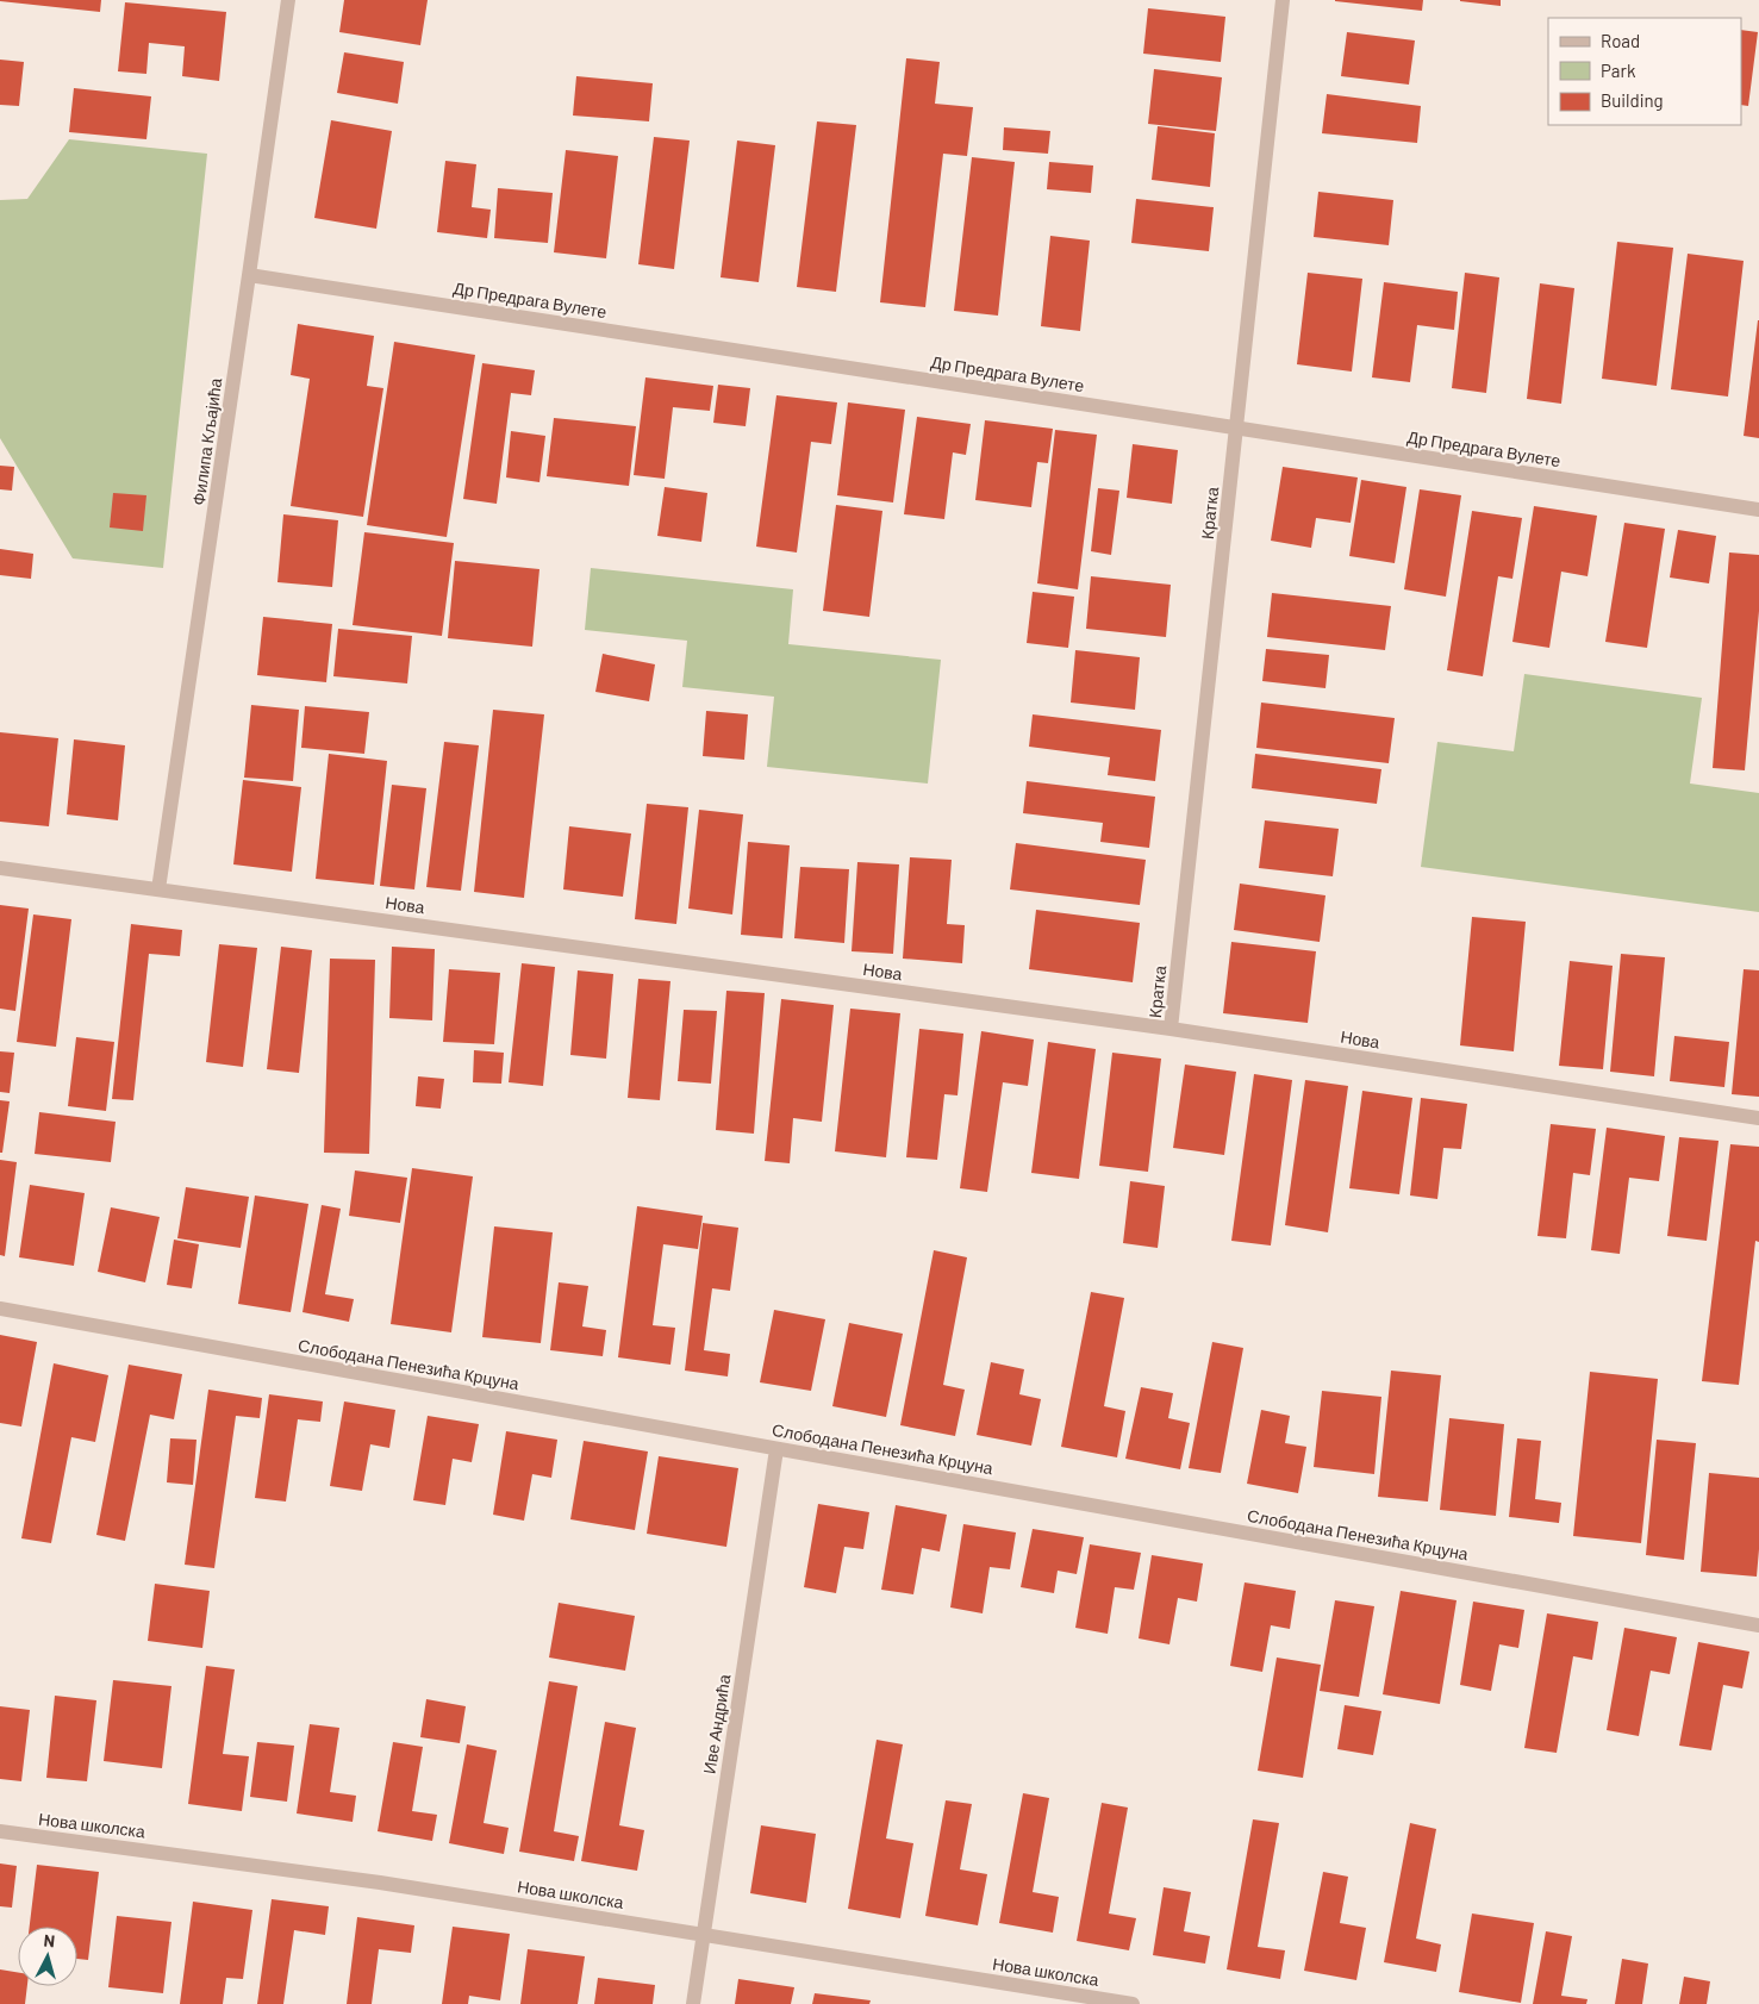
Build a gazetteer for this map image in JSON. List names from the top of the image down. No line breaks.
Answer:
{"streets":{"street":["Др Предрага Вулете","Филипа Кљајића","Кратка","Нова","Слободана Пенезића Крцуна","Иве Андрића","Нова школска"]},"crossings":[["Др Предрага Вулете","Филипа Кљајића"],["Др Предрага Вулете","Кратка"],["Филипа Кљајића","Нова"],["Кратка","Нова"],["Слободана Пенезића Крцуна","Иве Андрића"],["Иве Андрића","Нова школска"]],"legend":["Road","Park","Building"],"north":"top"}
